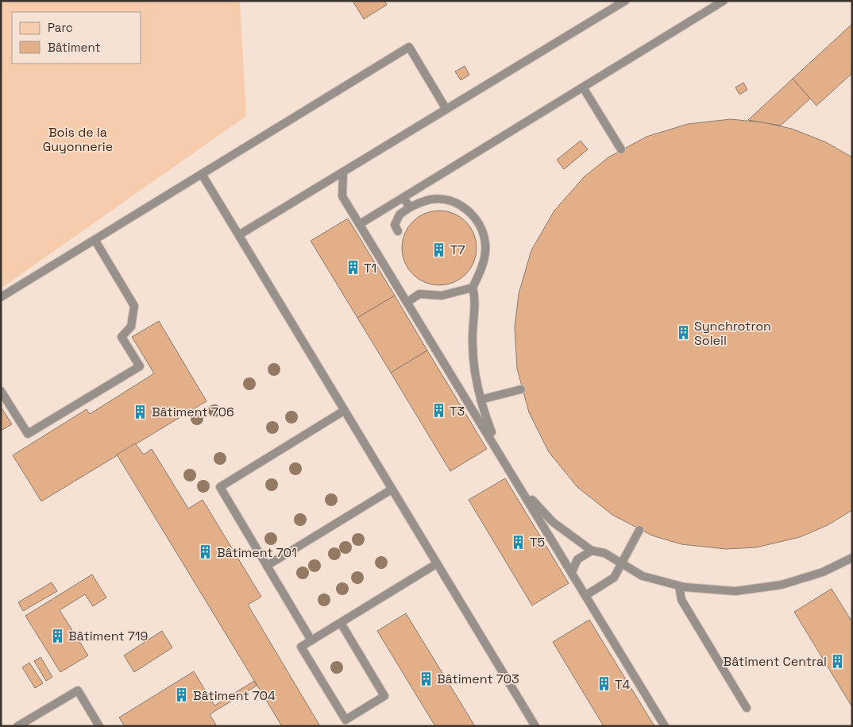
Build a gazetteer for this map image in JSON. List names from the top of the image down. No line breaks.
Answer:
{"parks":["Bois de la Guyonnerie"],"places":{"building":["T7","T1","Synchrotron Soleil","T3","Bâtiment 706","T5","Bâtiment 701","Bâtiment 719","Bâtiment Central","Bâtiment 703","T4","Bâtiment 704"]},"legend":["Parc","Bâtiment"]}
